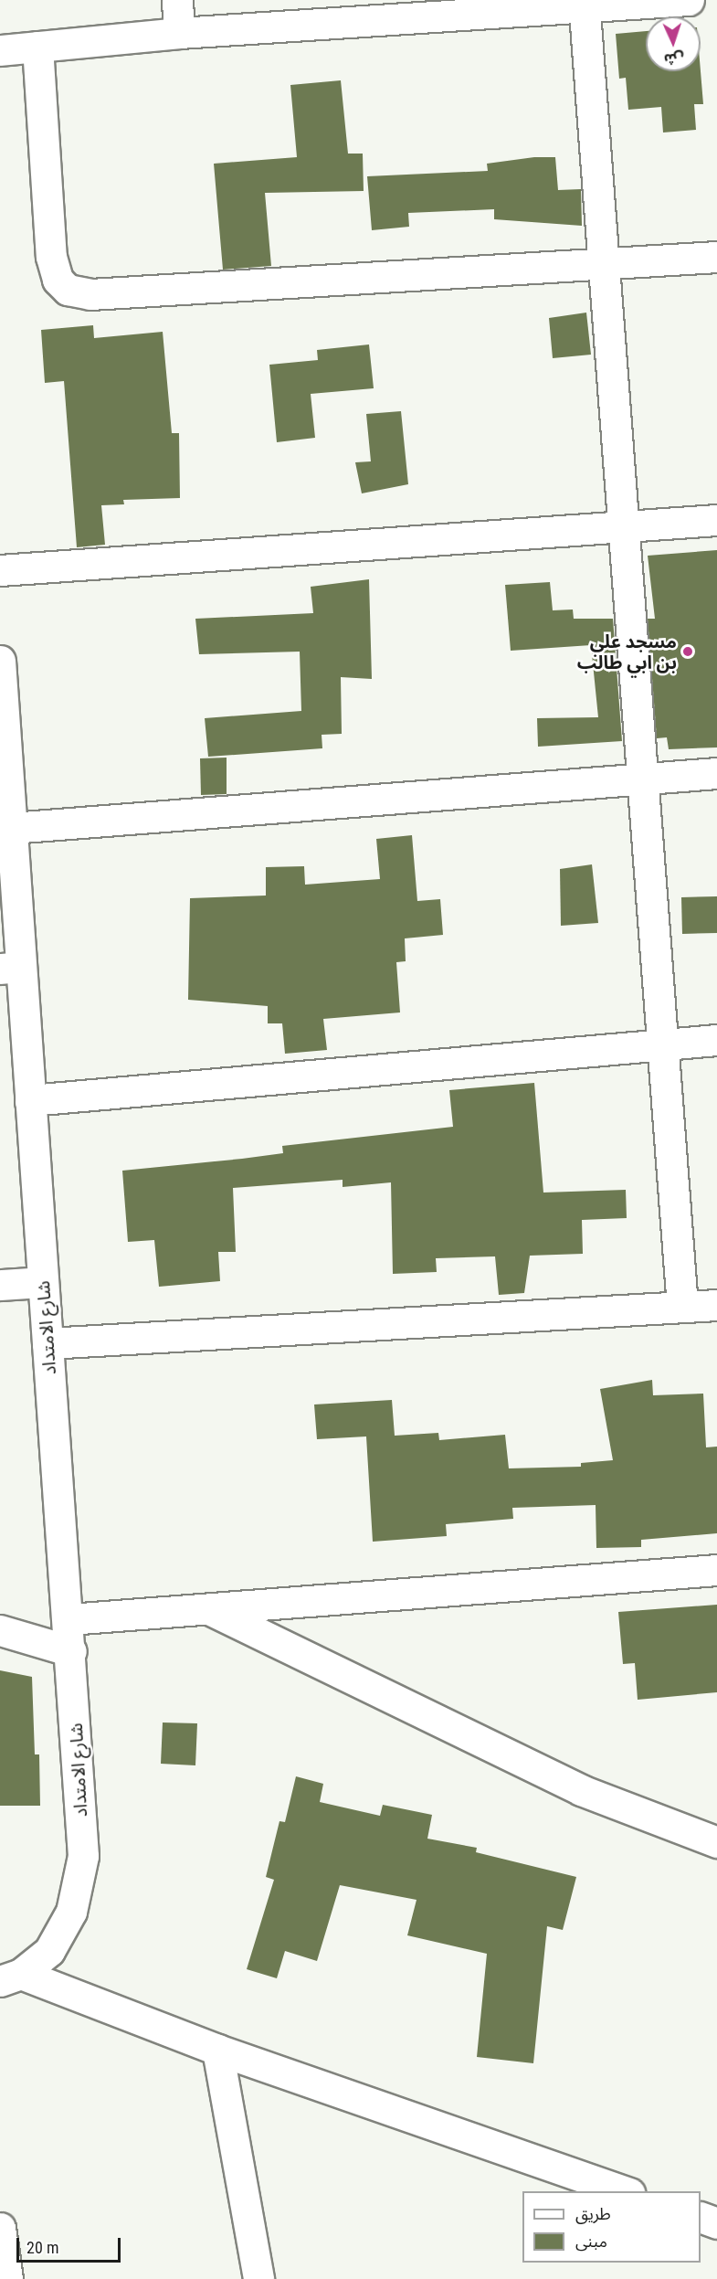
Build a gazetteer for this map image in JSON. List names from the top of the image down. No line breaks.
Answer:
{"streets":{"street":["شارع الامتداد"]},"places":["مسجد علي بن ابي طالب"],"legend":["طريق","مبنى"],"scale_bar":"20 m","north":"bottom"}
